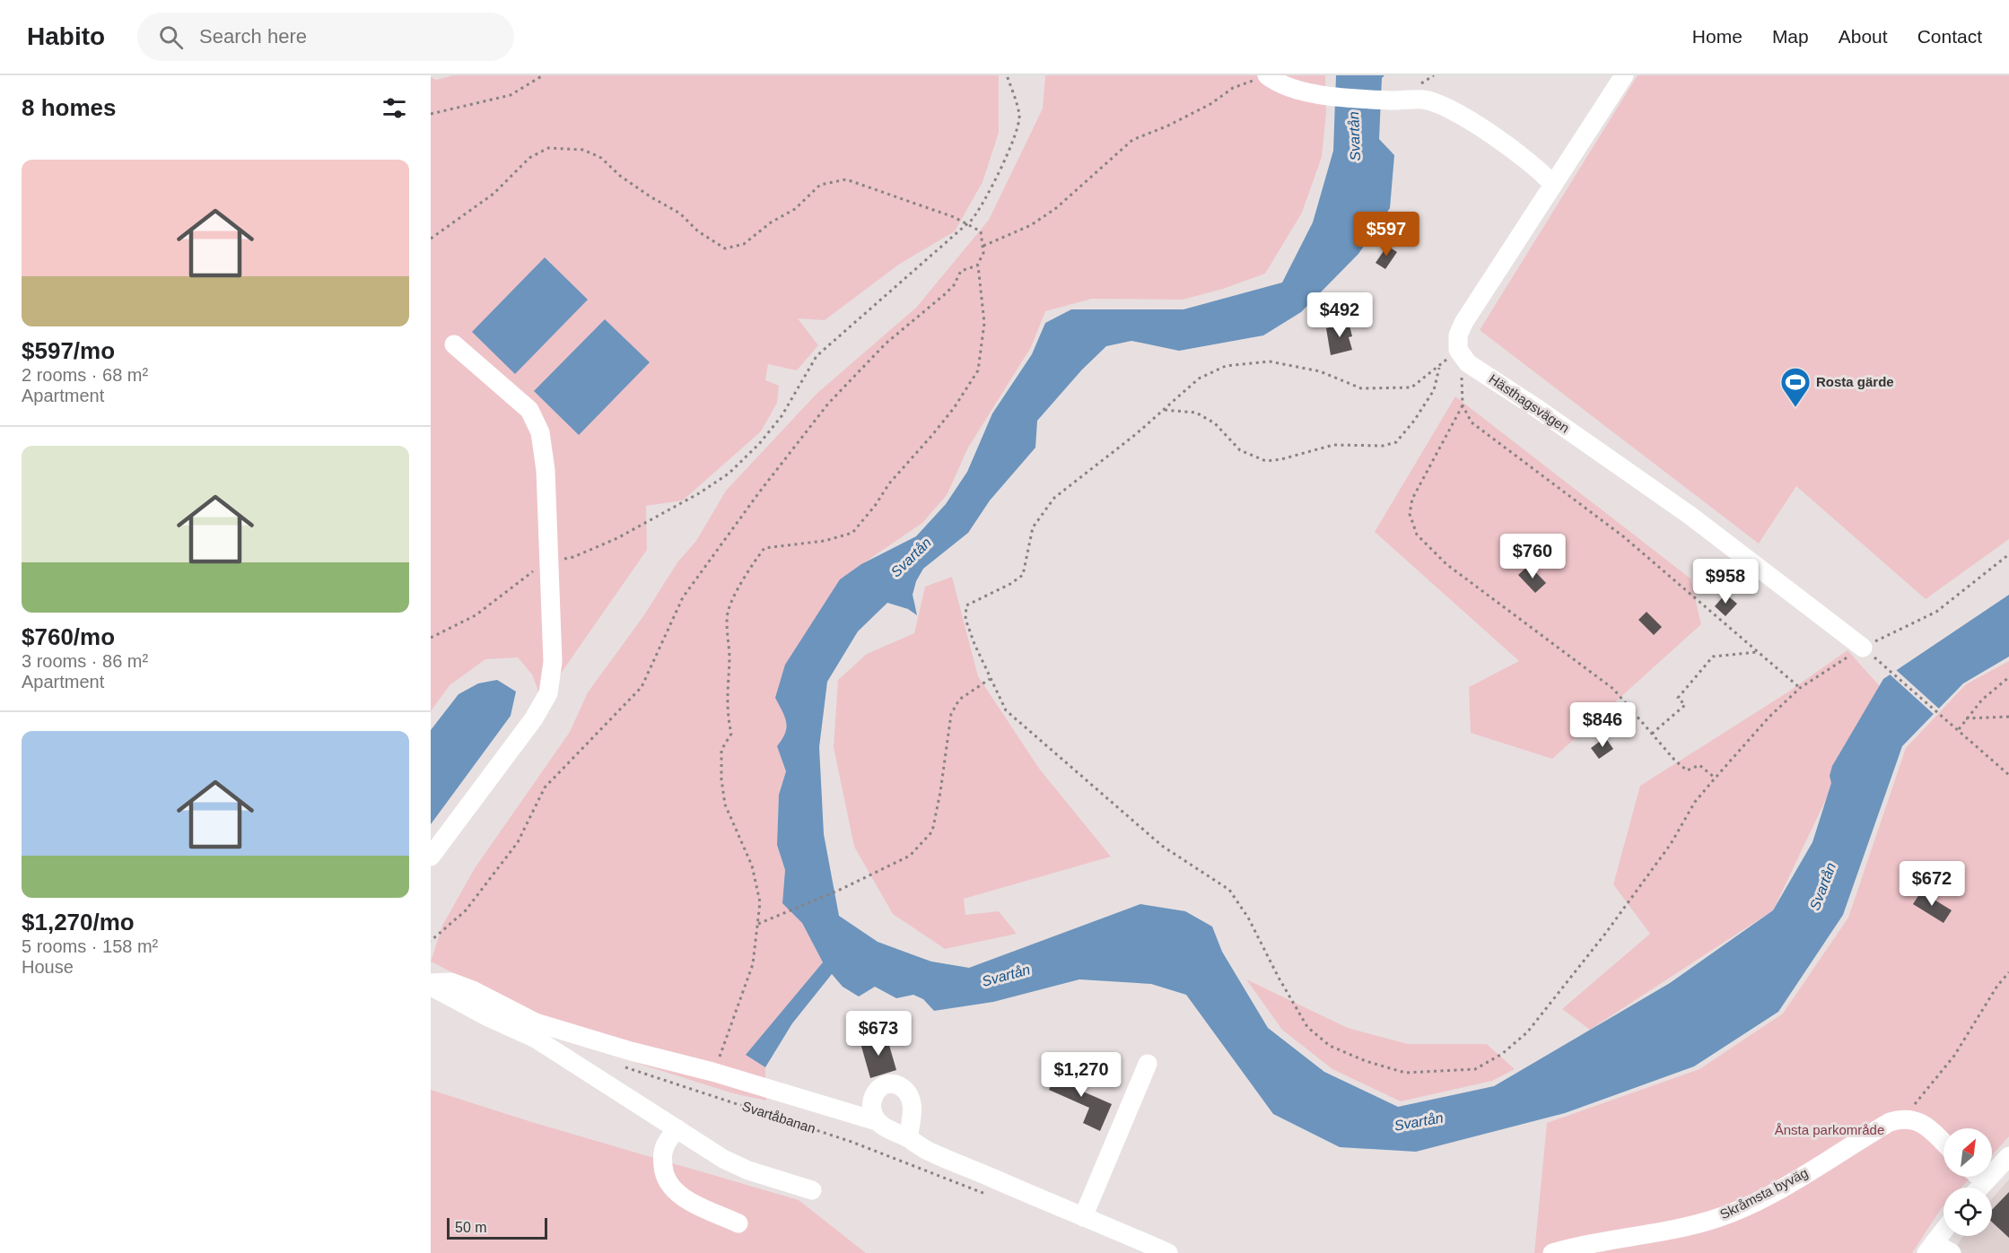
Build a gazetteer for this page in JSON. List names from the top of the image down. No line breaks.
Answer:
{"streets":{"street":["Hästhagsvägen","Skråmsta byväg"],"path":["Svartåbanan"]},"water":["Svartån"],"parks":["Ånsta parkområde"],"places":{"sports":["Rosta gärde"]},"scale_bar":"50 m","north":"top right","page":{"header":"Habito","search":"Search here","nav":["Home","Map","About","Contact"],"heading":"8 homes","list":[{"name":"$597/mo","note":"2 rooms · 68 m² · Apartment"},{"name":"$760/mo","note":"3 rooms · 86 m² · Apartment"},{"name":"$1,270/mo","note":"5 rooms · 158 m² · House"}],"price":["$597","$492","$760","$958","$846","$672","$673","$1,270"],"scale":"50 m"}}
